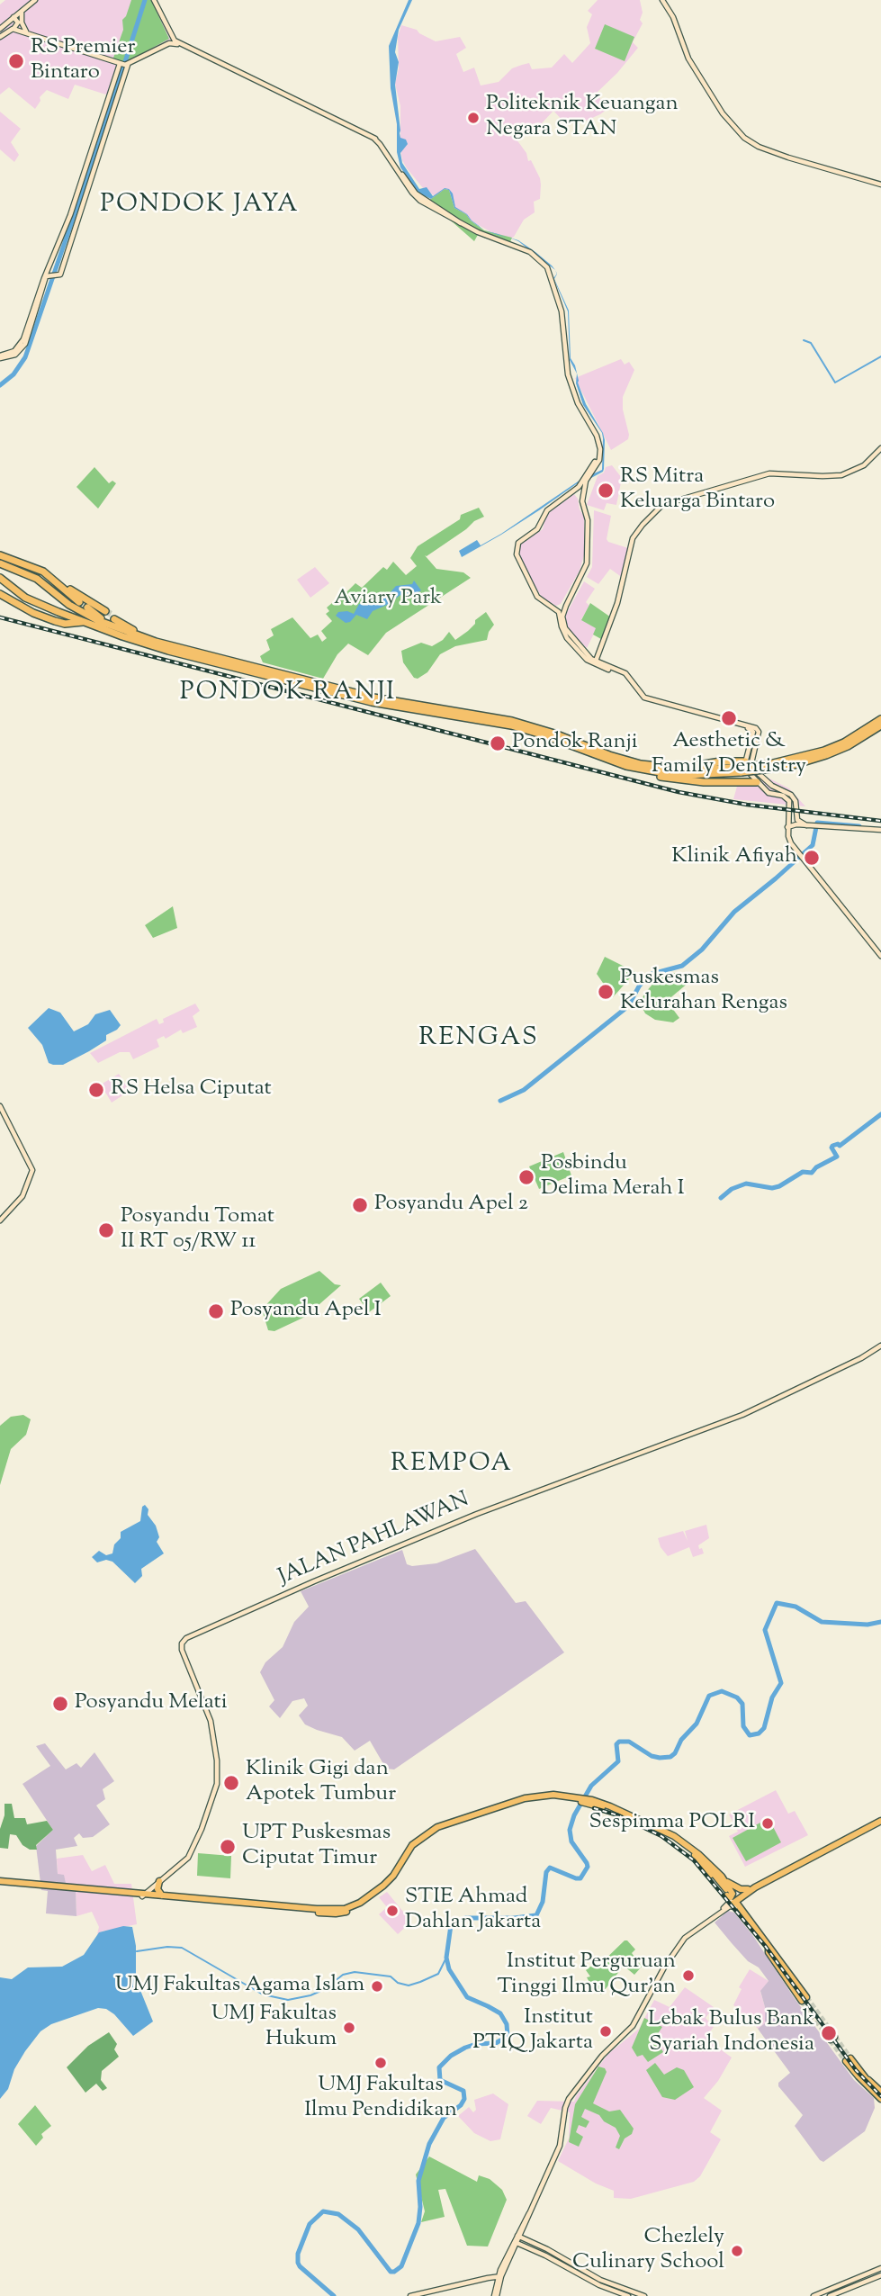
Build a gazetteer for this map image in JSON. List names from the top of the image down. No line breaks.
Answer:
{"streets":{"main road":["JALAN PAHLAWAN"]},"districts":["PONDOK JAYA","PONDOK RANJI","RENGAS","REMPOA"],"parks":["Aviary Park"],"places":["RS Premier Bintaro","Politeknik Keuangan Negara STAN","RS Mitra Keluarga Bintaro","Aesthetic & Family Dentistry","Pondok Ranji","Klinik Afiyah","Puskesmas Kelurahan Rengas","RS Helsa Ciputat","Posbindu Delima Merah I","Posyandu Apel 2","Posyandu Tomat II RT 05/RW 11","Posyandu Apel I","Posyandu Melati","Klinik Gigi dan Apotek Tumbur","Sespimma POLRI","UPT Puskesmas Ciputat Timur","STIE Ahmad Dahlan Jakarta","Institut Perguruan Tinggi Ilmu Qur'an","UMJ Fakultas Agama Islam","UMJ Fakultas Hukum","Institut PTIQ Jakarta","Lebak Bulus Bank Syariah Indonesia","UMJ Fakultas Ilmu Pendidikan","Chezlely Culinary School"]}
